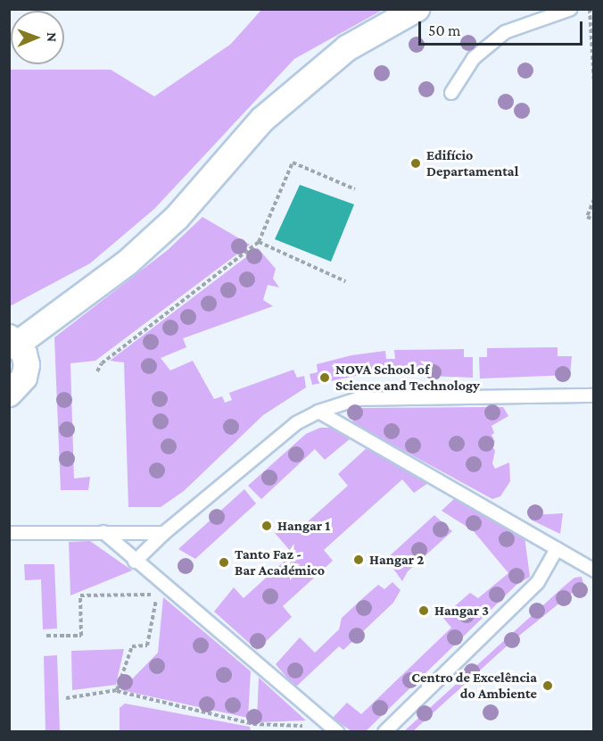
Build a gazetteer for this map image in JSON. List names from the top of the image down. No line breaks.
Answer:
{"places":["Edifício Departamental","NOVA School of Science and Technology","Hangar 1","Hangar 2","Tanto Faz - Bar Académico","Hangar 3","Centro de Excelência do Ambiente"],"scale_bar":"50 m","north":"right"}
